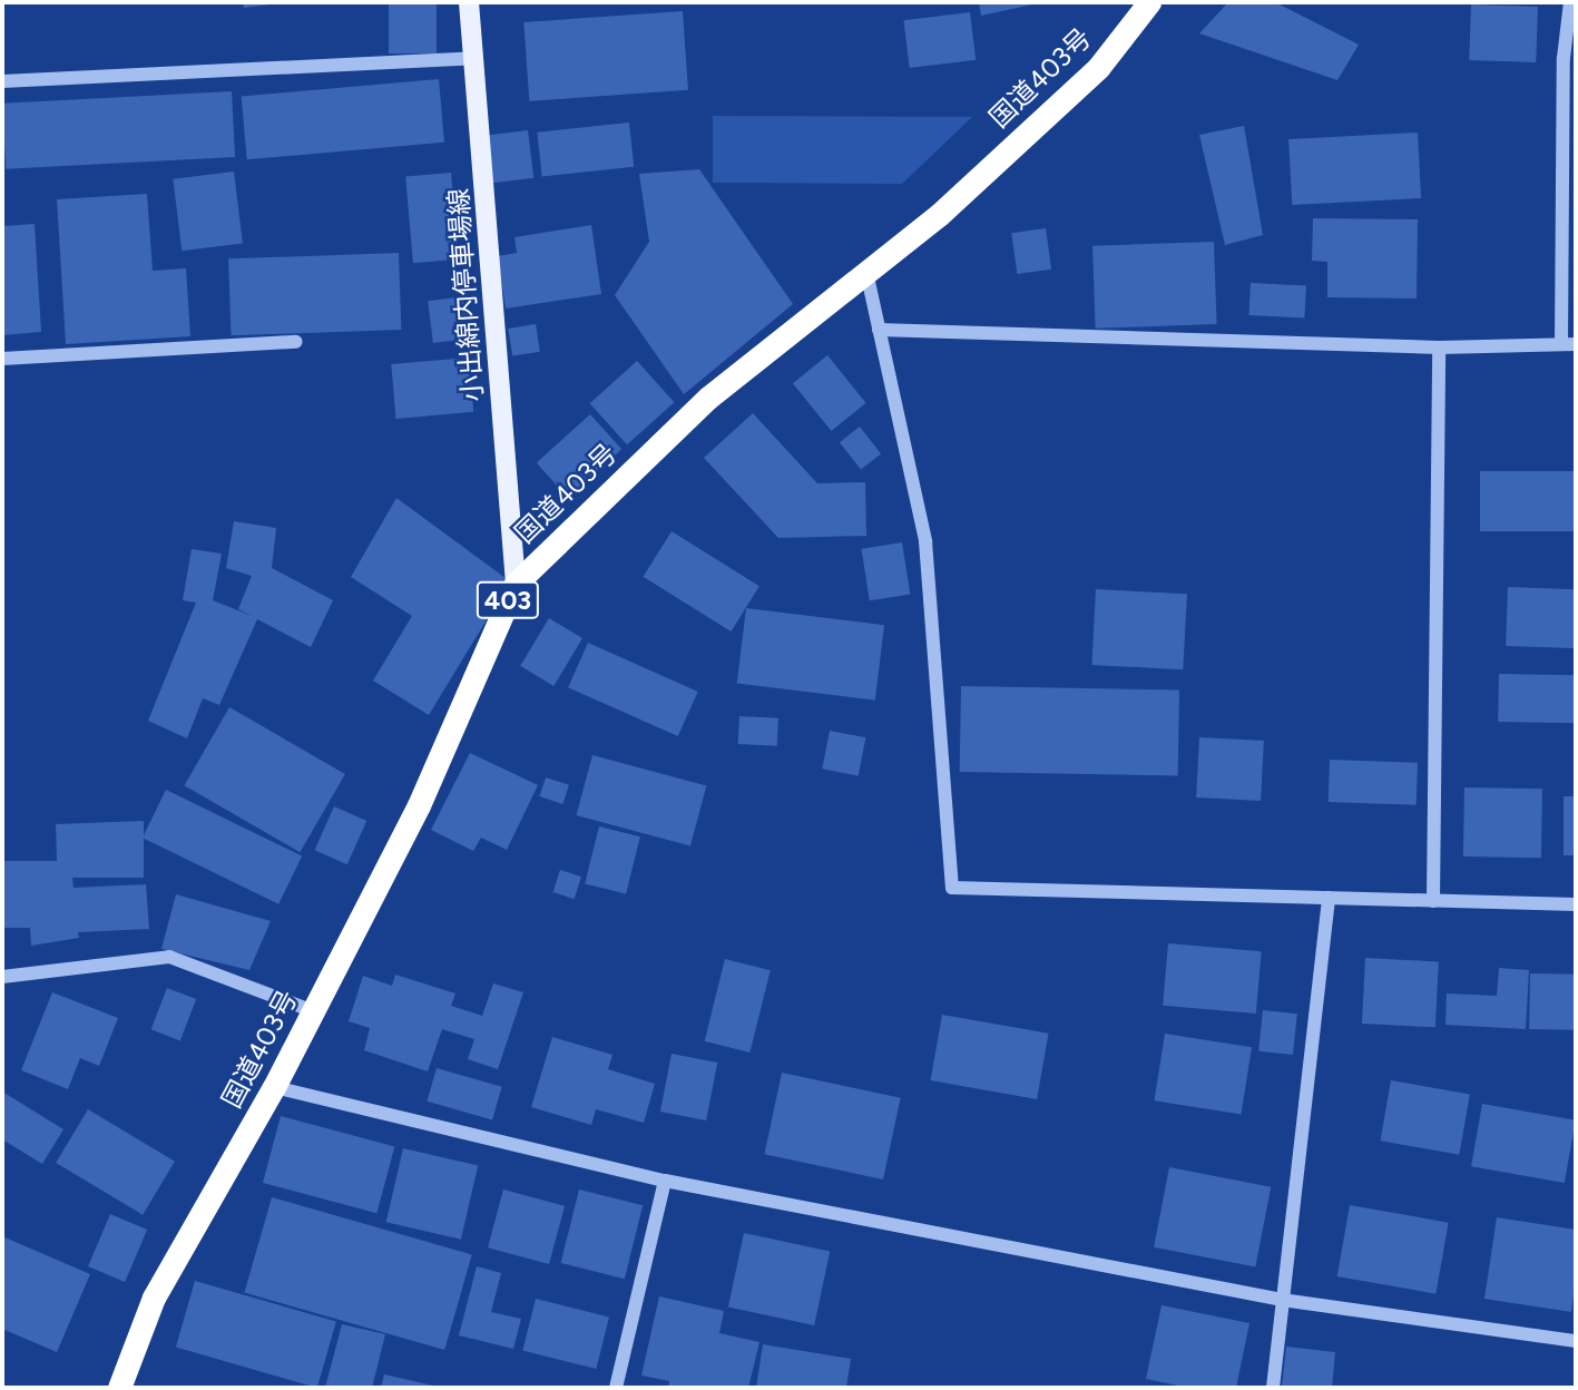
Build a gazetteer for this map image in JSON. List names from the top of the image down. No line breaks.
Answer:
{"streets":{"highway":["国道403号","403"],"main road":["小出綿内停車場線"]},"crossings":[["国道403号","小出綿内停車場線"]]}
